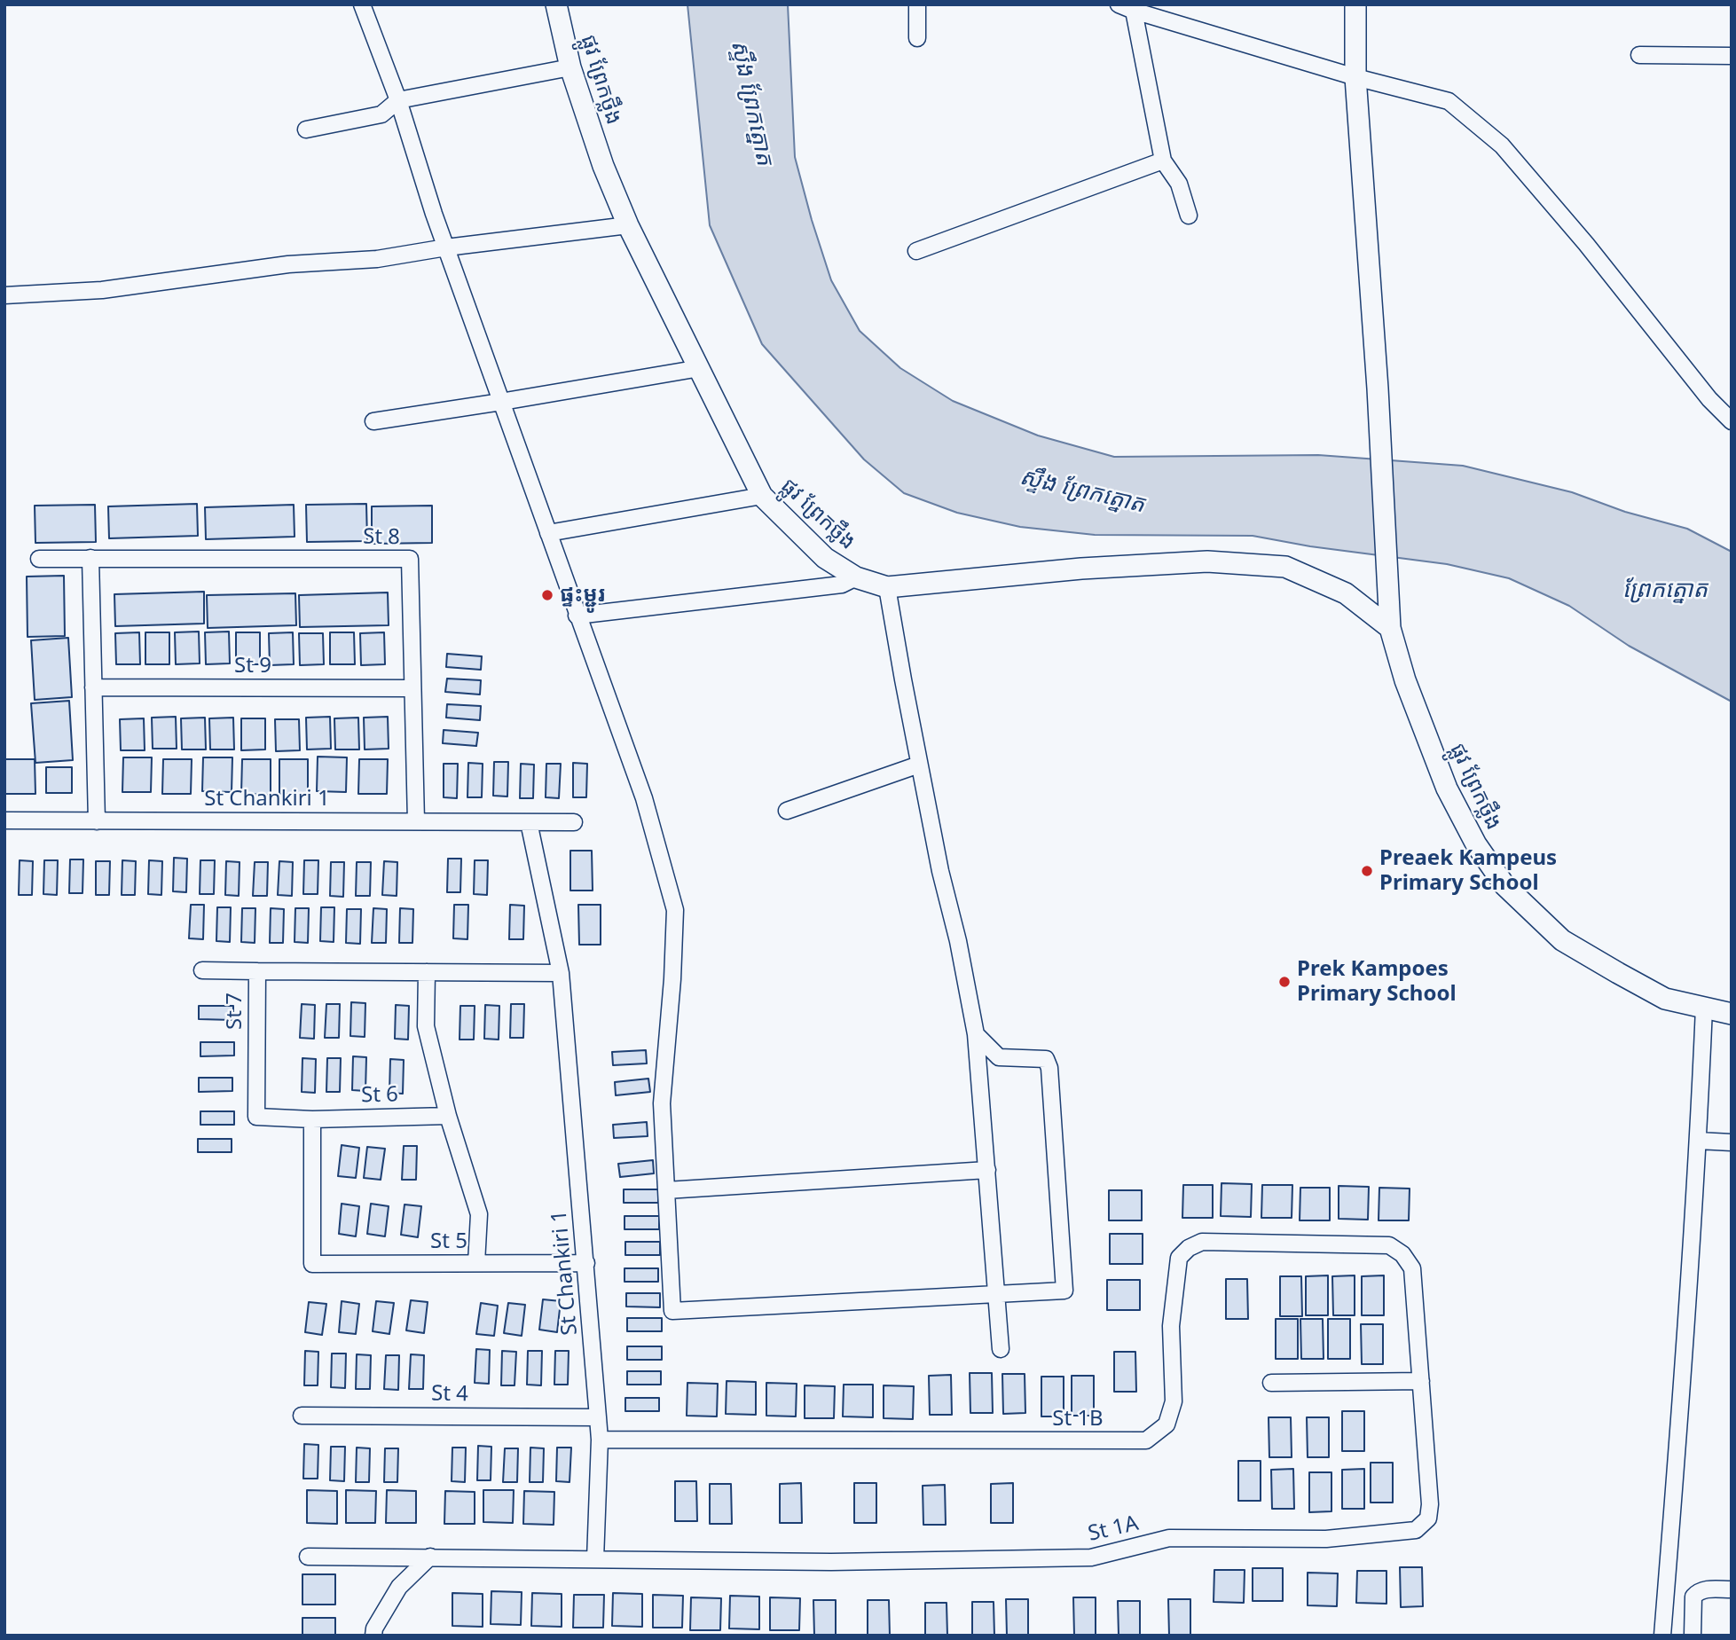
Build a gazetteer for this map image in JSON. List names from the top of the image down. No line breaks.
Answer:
{"streets":{"street":["ផ្លូវ ព្រែកថ្លឹង","St 8","St 9","St Chankiri 1","St 7","St 6","St 5","St 4","St 1B","St 1A"]},"crossings":[["St 8","St 9"],["St 8","St Chankiri 1"],["St Chankiri 1","St 7"],["St Chankiri 1","St 5"],["St Chankiri 1","St 4"],["St Chankiri 1","St 1B"],["St Chankiri 1","St 1A"],["St 7","St 6"],["St 7","St 5"],["St 6","St 5"],["St 1B","St 1A"]],"water":["ស្ទឹង ព្រែកត្នោត","ព្រែកត្នោត"],"places":["ផ្ទះម្ជូរ","Preaek Kampeus Primary School","Prek Kampoes Primary School"]}
